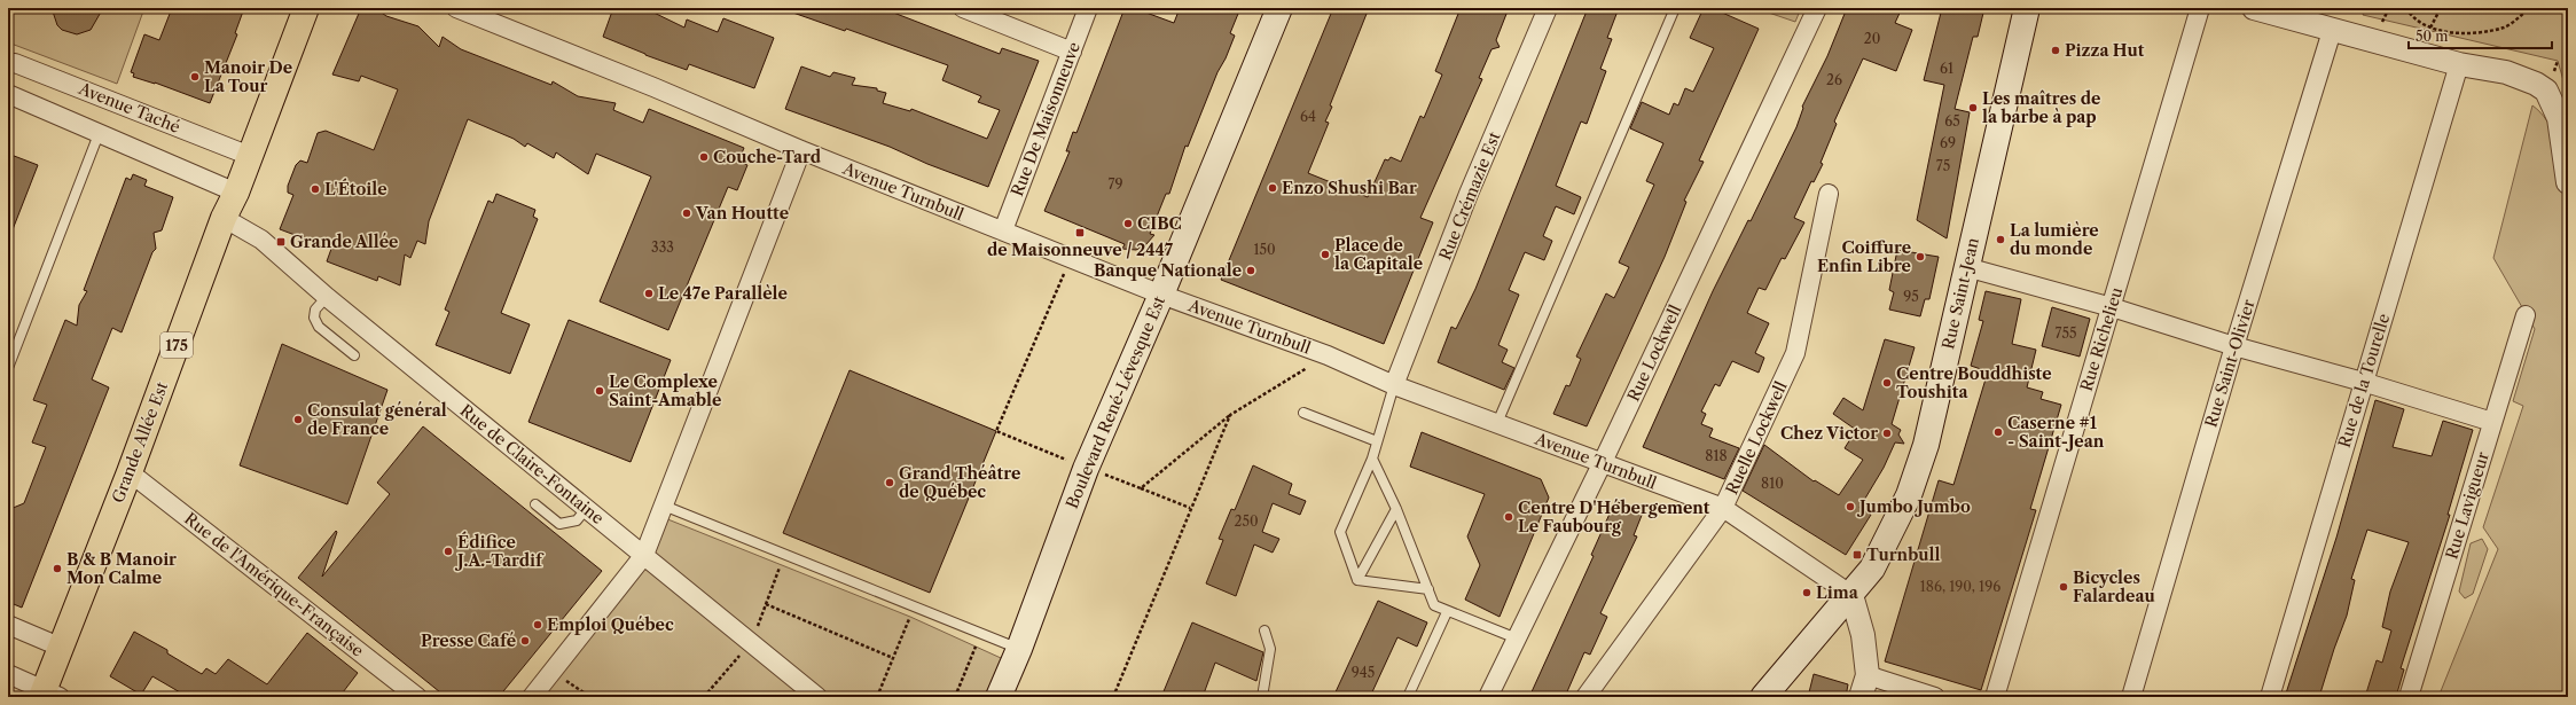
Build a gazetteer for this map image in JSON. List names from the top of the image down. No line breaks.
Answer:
{"streets":{"main road":["Rue Saint-Jean","175","Boulevard René-Lévesque Est","Grande Allée Est"],"street":["Avenue Taché","Rue De Maisonneuve","Avenue Turnbull","Rue Crémazie Est","Rue Richelieu","Rue Lockwell","Rue Saint-Olivier","Rue de la Tourelle","Ruelle Lockwell","Rue de Claire-Fontaine","Rue Lavigueur","Rue de l'Amérique-Française"]},"crossings":[["Avenue Taché","Grande Allée Est"],["Rue De Maisonneuve","Avenue Turnbull"],["Avenue Turnbull","Rue Crémazie Est"],["Avenue Turnbull","Rue Saint-Jean"],["Avenue Turnbull","Rue Lockwell"],["Avenue Turnbull","Boulevard René-Lévesque Est"],["Avenue Turnbull","Ruelle Lockwell"],["Grande Allée Est","Rue de Claire-Fontaine"],["Grande Allée Est","Rue de l'Amérique-Française"]],"places":{"other":["Pizza Hut","Manoir De La Tour","Les maîtres de la barbe à pap","Couche-Tard","Enzo Shushi Bar","L'Étoile","Van Houtte","CIBC","La lumière du monde","Place de la Capitale","Coiffure Enfin Libre","Banque Nationale","Le 47e Parallèle","Centre Bouddhiste Toushita","Le Complexe Saint-Amable","Consulat général de France","Caserne #1 - Saint-Jean","Chez Victor","Grand Théâtre de Québec","Jumbo Jumbo","Centre D'Hébergement Le Faubourg","Édifice J.A.-Tardif","B & B Manoir Mon Calme","Bicycles Falardeau","Lima","Emploi Québec","Presse Café"],"transit":["de Maisonneuve / 2447","Grande Allée","Turnbull"]},"house_numbers":["20","61","26","64","65","69","75","79","333","150","95","755","818","810","250","186, 190, 196","945"],"scale_bar":"50 m"}
